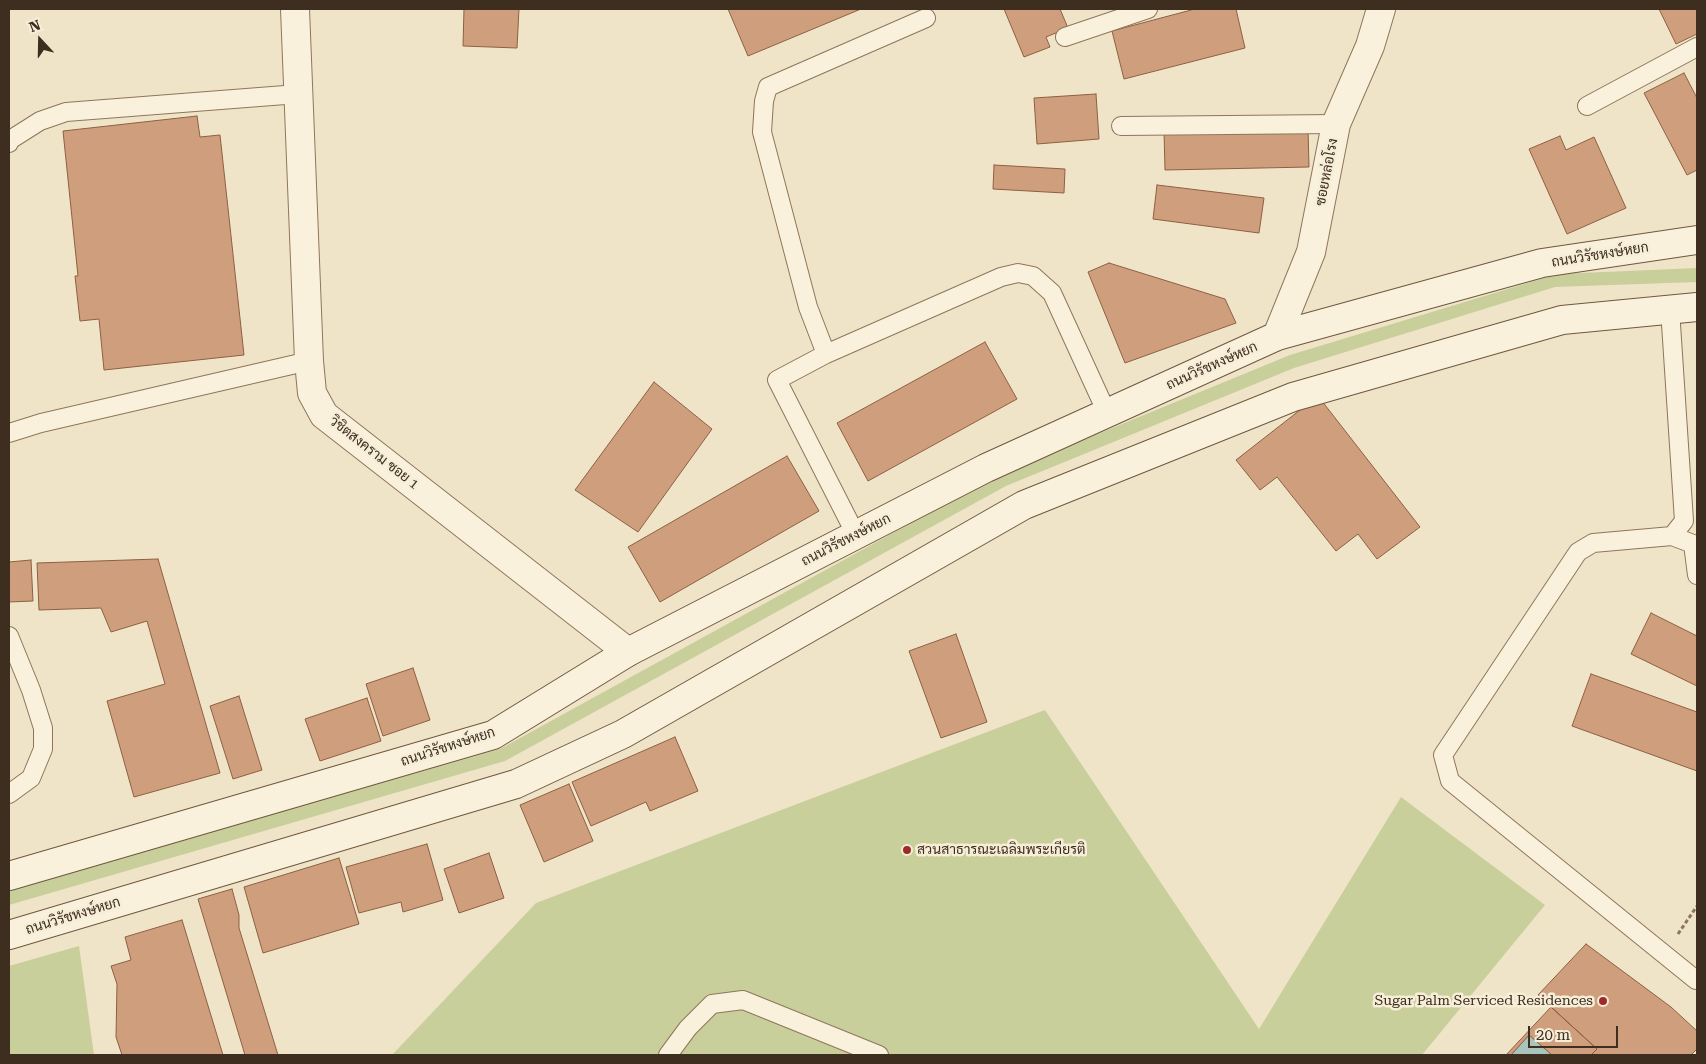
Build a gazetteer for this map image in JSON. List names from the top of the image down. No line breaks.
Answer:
{"streets":{"main road":["ซอยหล่อโรง","ถนนวิรัชหงษ์หยก","วิชิตสงคราม ซอย 1"]},"crossings":[["ซอยหล่อโรง","ถนนวิรัชหงษ์หยก"],["ถนนวิรัชหงษ์หยก","วิชิตสงคราม ซอย 1"]],"places":["สวนสาธารณะเฉลิมพระเกียรติ","Sugar Palm Serviced Residences"],"scale_bar":"20 m","north":"top"}
